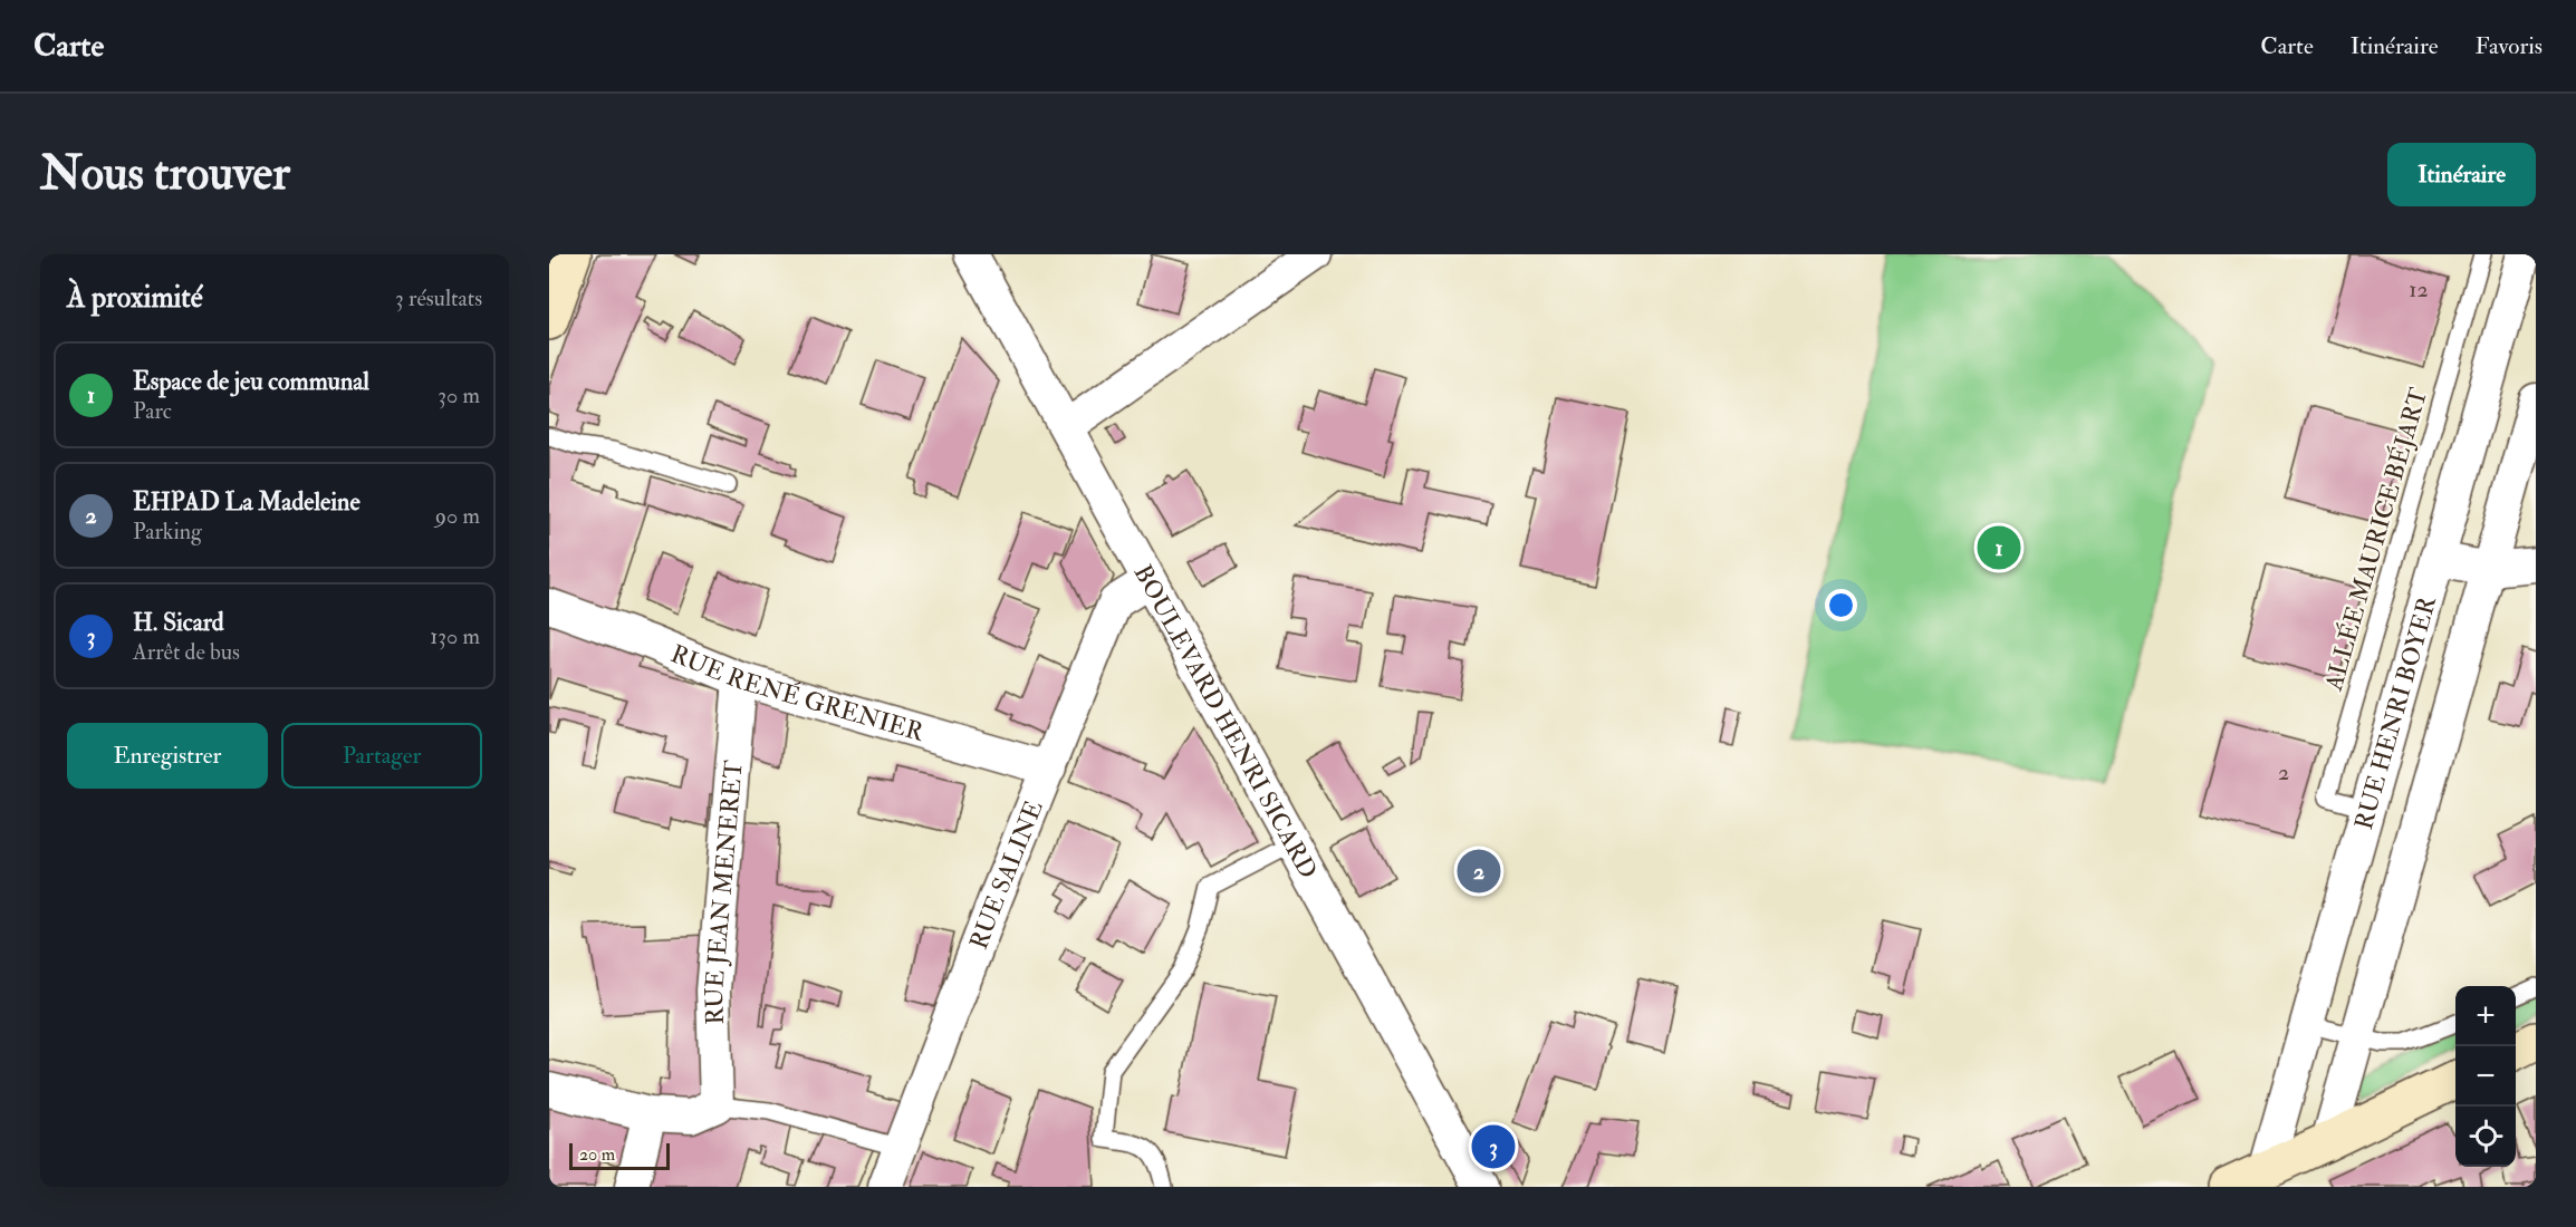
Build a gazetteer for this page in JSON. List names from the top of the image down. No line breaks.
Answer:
{"streets":{"street":["RUE RENÉ GRENIER","RUE HENRI BOYER","BOULEVARD HENRI SICARD","RUE SALINE","RUE JEAN MENERET"],"lane":["ALLÉE MAURICE BÉJART"]},"crossings":[["ALLÉE MAURICE BÉJART","RUE HENRI BOYER"],["RUE RENÉ GRENIER","RUE SALINE"],["RUE RENÉ GRENIER","RUE JEAN MENERET"],["BOULEVARD HENRI SICARD","RUE SALINE"]],"house_numbers":["12","2"],"scale_bar":"20 m","page":{"header":"Carte","nav":["Carte","Itinéraire","Favoris"],"buttons":["Itinéraire",["Enregistrer","Partager"]],"title":"Nous trouver","heading":["À proximité","3 résultats"],"list":[{"mark":"1","name":"Espace de jeu communal","note":"Parc","value":"30 m"},{"mark":"2","name":"EHPAD La Madeleine","note":"Parking","value":"90 m"},{"mark":"3","name":"H. Sicard","note":"Arrêt de bus","value":"130 m"}],"pins":["1","2","3"],"map_buttons":["+","−"],"scale":"20 m"}}
